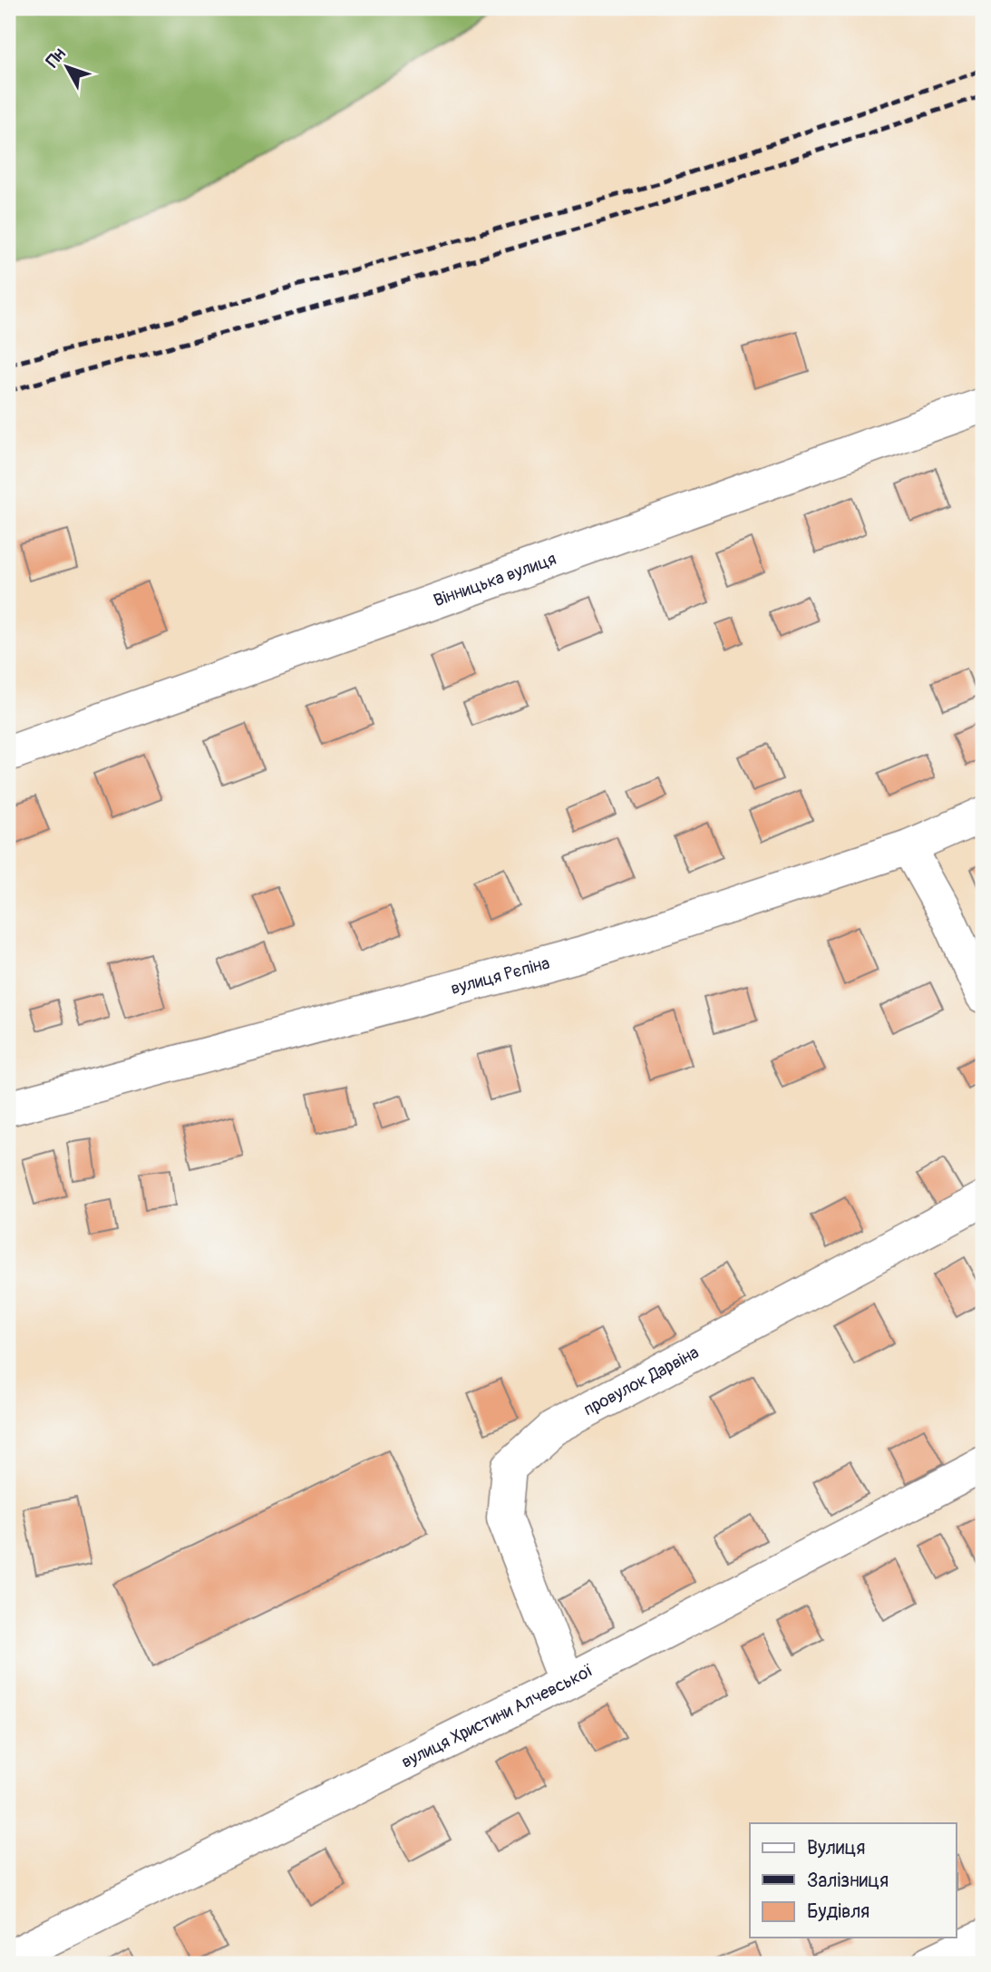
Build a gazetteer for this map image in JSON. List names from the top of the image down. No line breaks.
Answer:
{"streets":{"street":["Вінницька вулиця","вулиця Рєпіна","провулок Дарвіна","вулиця Христини Алчевської"]},"crossings":[["провулок Дарвіна","вулиця Христини Алчевської"]],"legend":["Вулиця","Залізниця","Будівля"],"north":"top left"}
